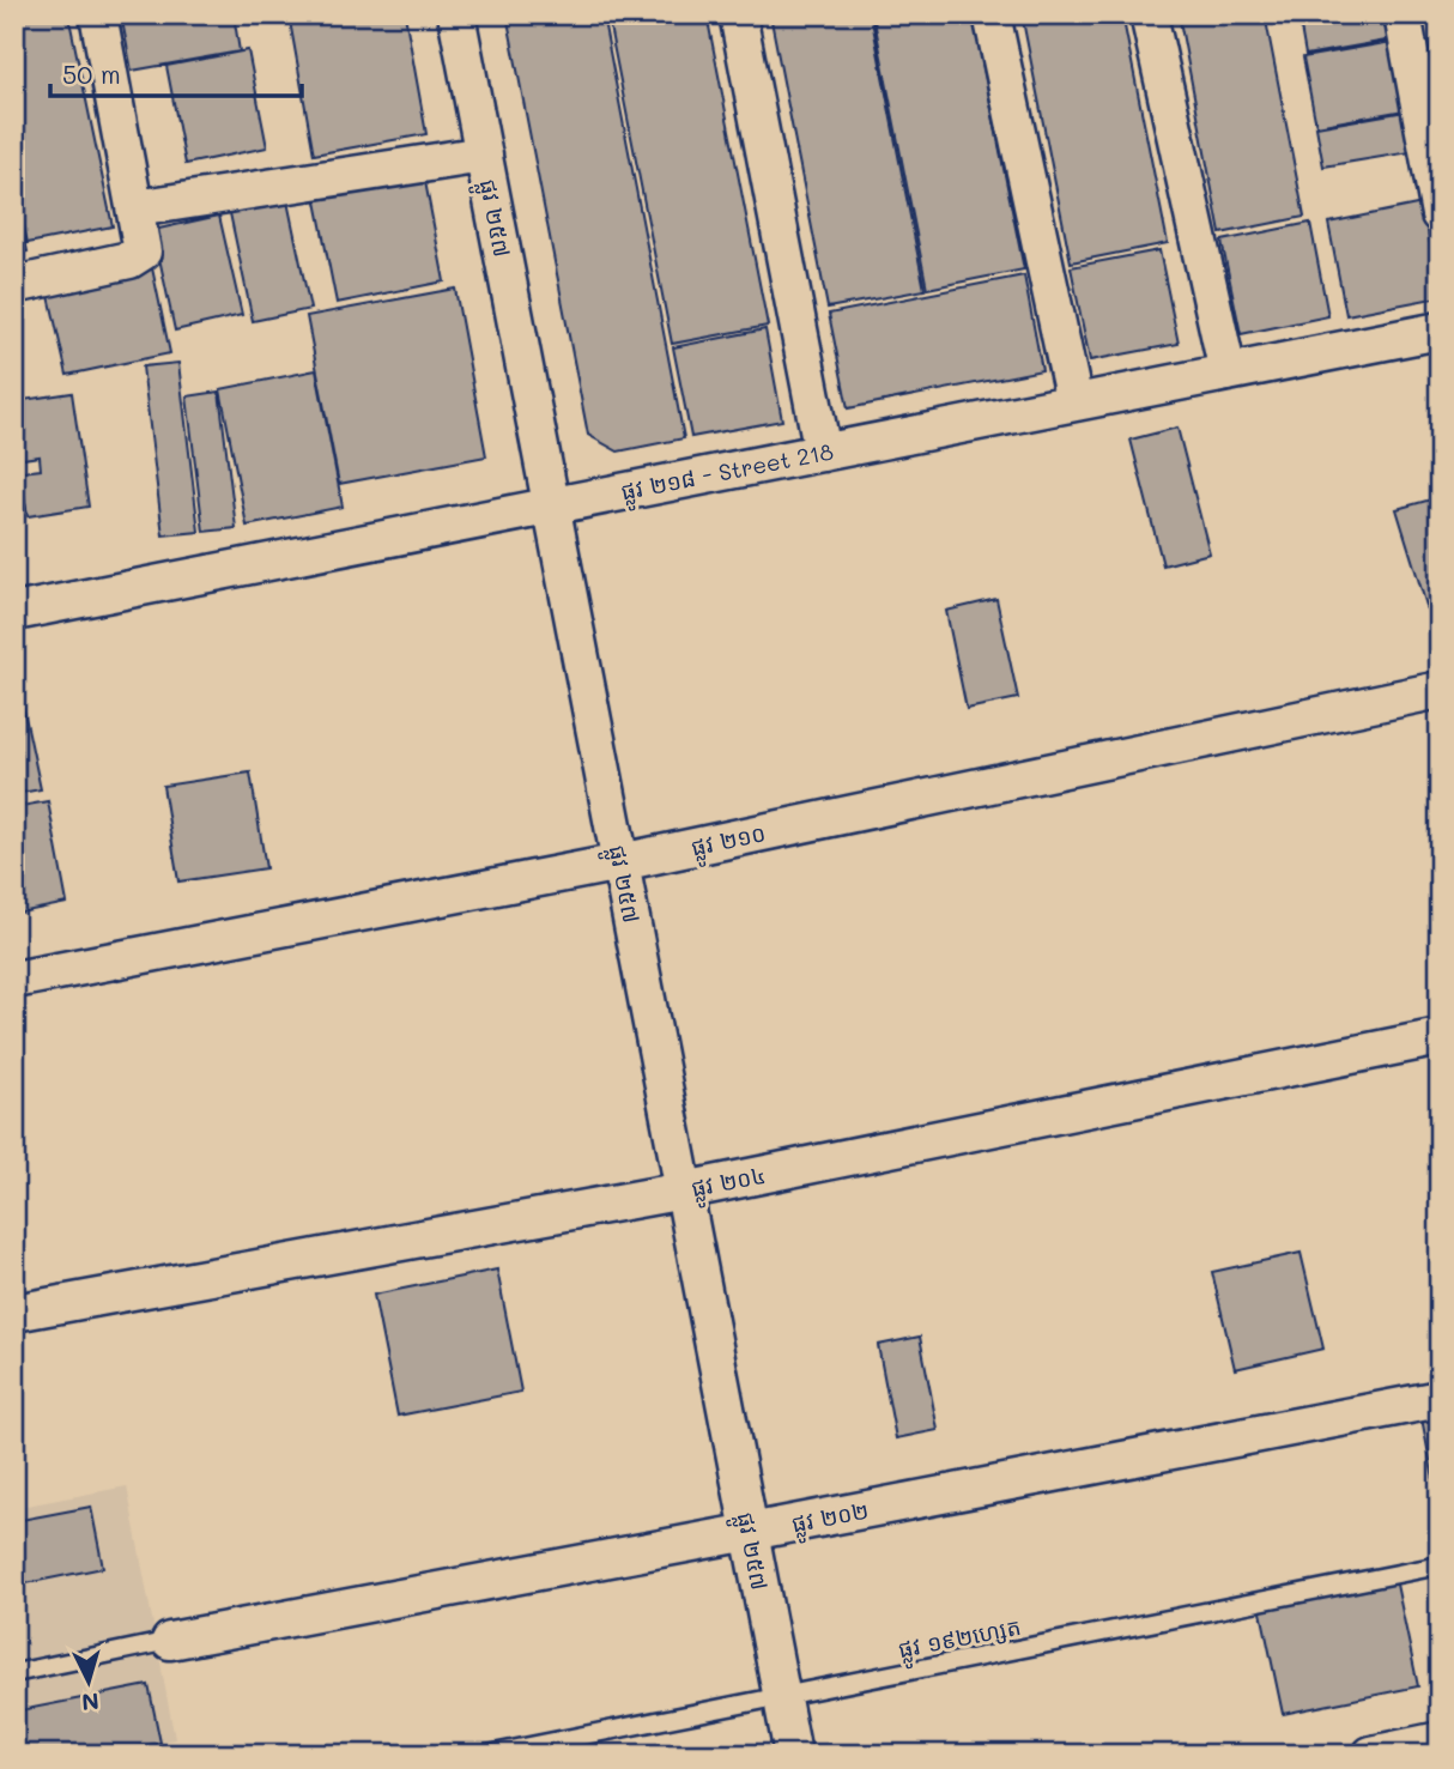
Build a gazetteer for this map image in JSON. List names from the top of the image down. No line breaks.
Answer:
{"streets":{"street":["ផ្លូវ ២៥៧","ផ្លូវ ២១៨ - Street 218","ផ្លូវ ២១០","ផ្លូវ ២០៤","ផ្លូវ ២០២"],"lane":["ផ្លូវ ១៩២ហ្សេត"]},"crossings":[["ផ្លូវ ២៥៧","ផ្លូវ ២១៨ - Street 218"],["ផ្លូវ ២៥៧","ផ្លូវ ២១០"],["ផ្លូវ ២៥៧","ផ្លូវ ២០៤"],["ផ្លូវ ២៥៧","ផ្លូវ ២០២"],["ផ្លូវ ២៥៧","ផ្លូវ ១៩២ហ្សេត"]],"scale_bar":"50 m","north":"bottom"}
